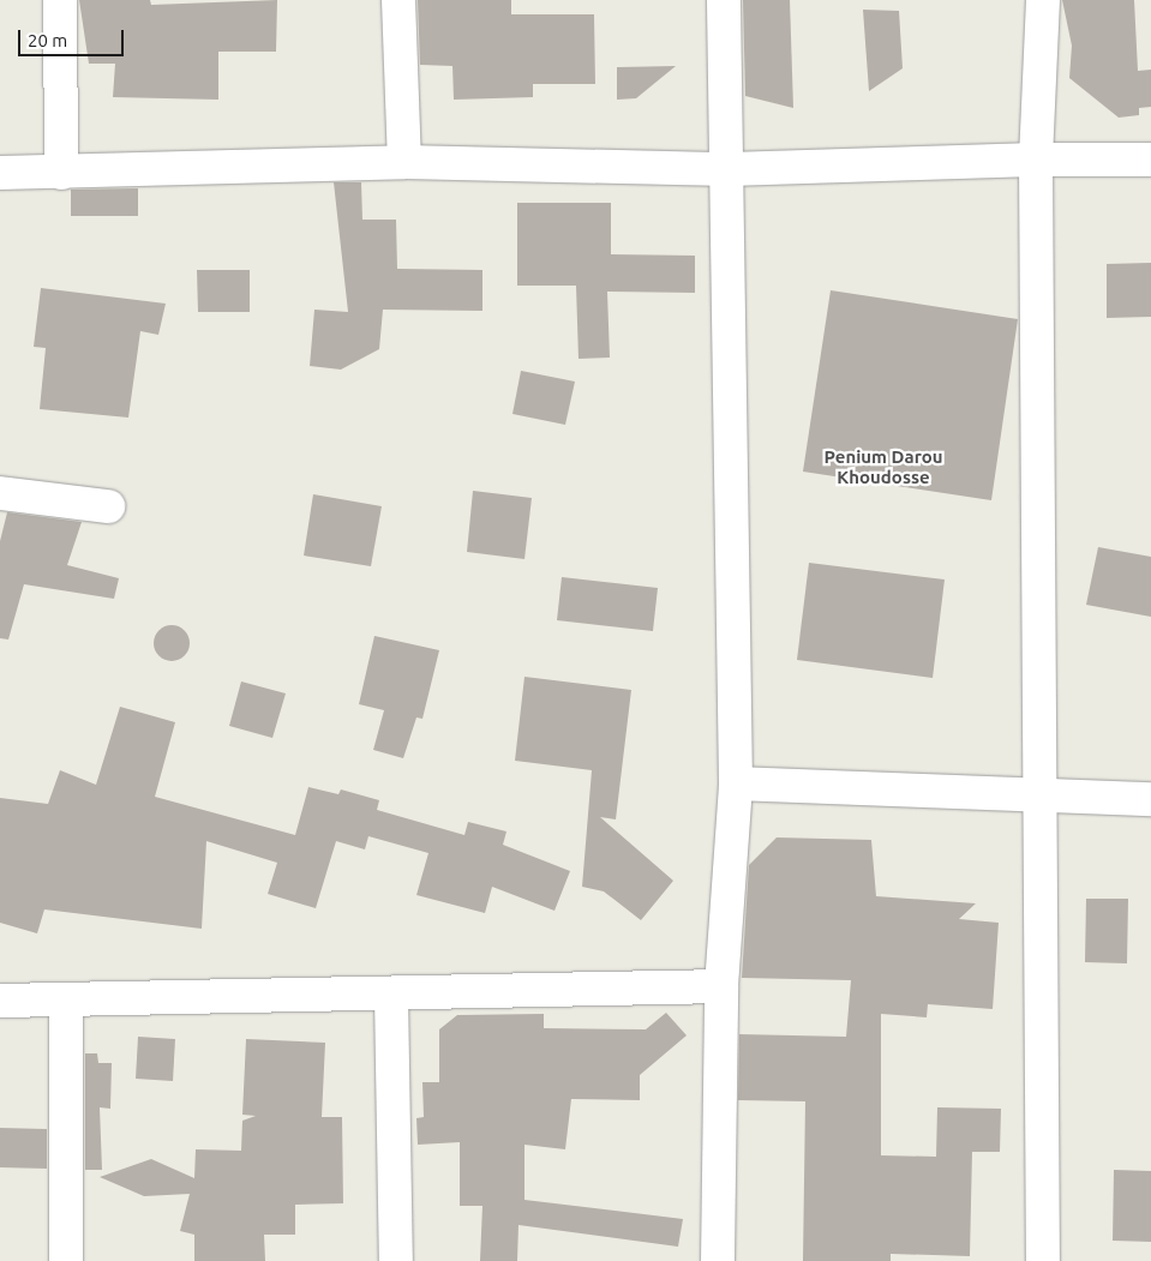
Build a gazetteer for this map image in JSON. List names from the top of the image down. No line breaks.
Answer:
{"districts":["Penium Darou Khoudosse"],"scale_bar":"20 m"}
